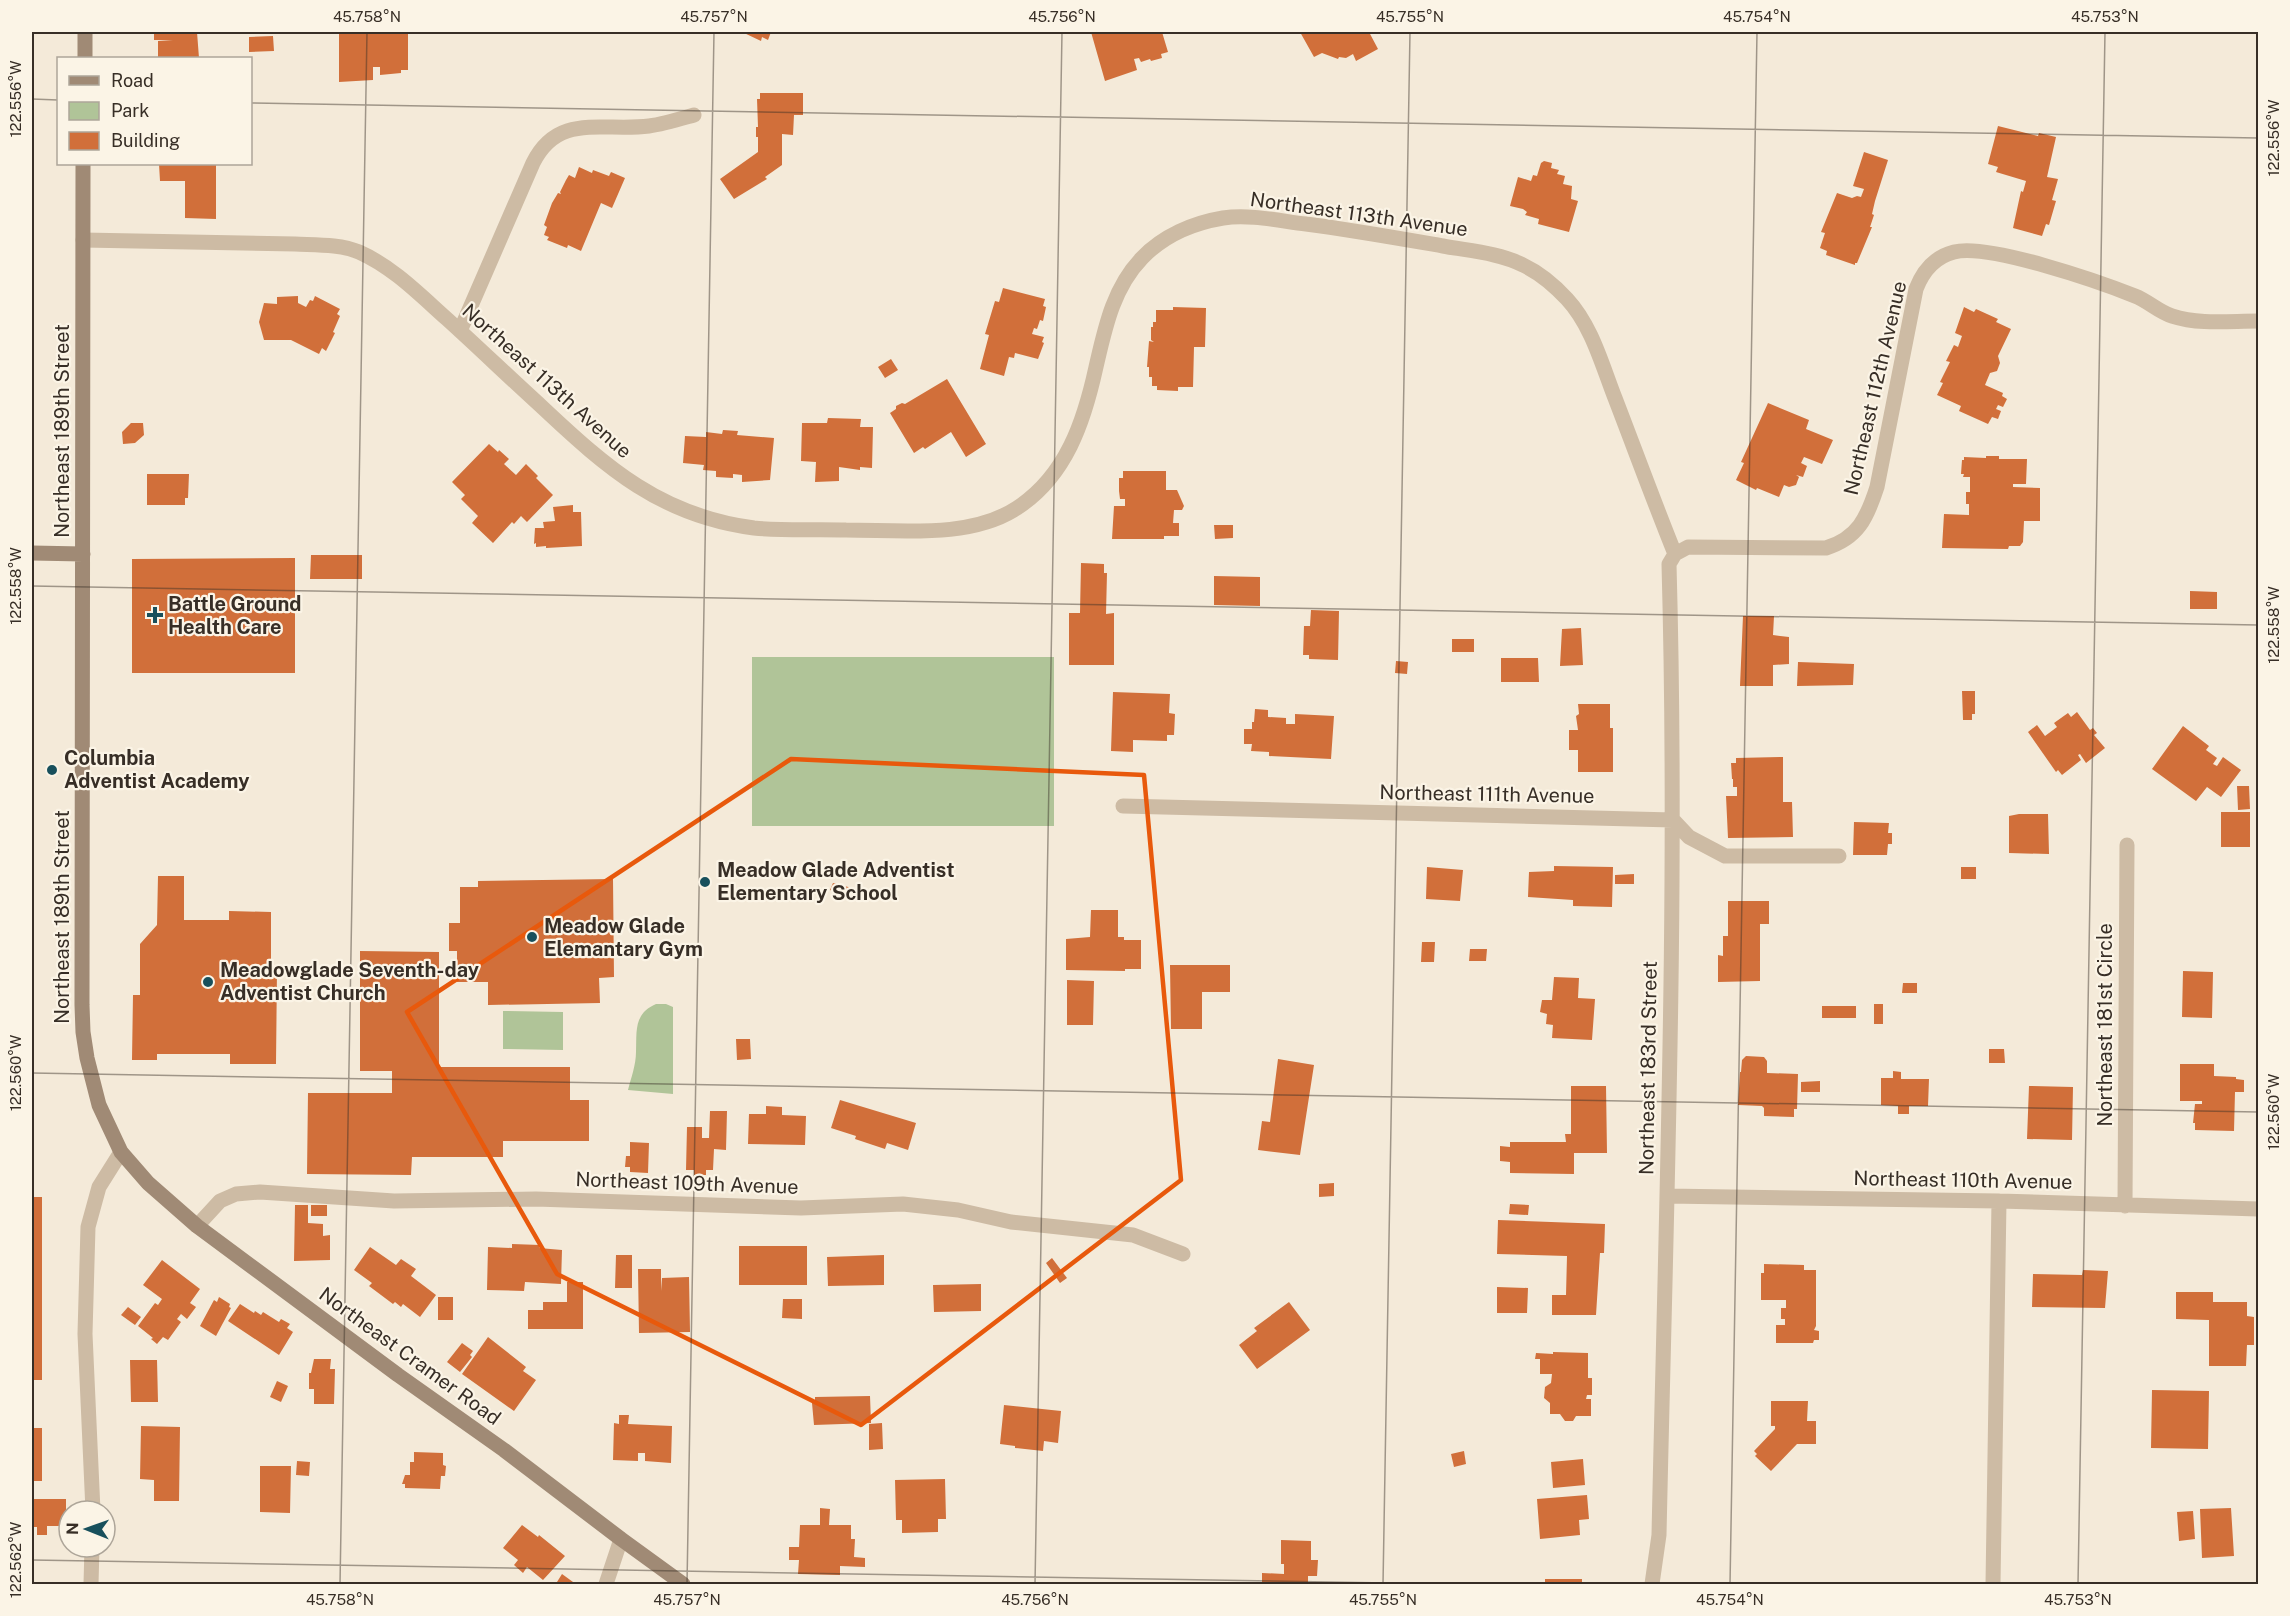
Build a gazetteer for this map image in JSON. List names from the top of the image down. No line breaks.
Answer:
{"streets":{"street":["Northeast 113th Avenue","Northeast 112th Avenue","Northeast 189th Street","Northeast 111th Avenue","Northeast 181st Circle","Northeast 183rd Street","Northeast 110th Avenue","Northeast 109th Avenue","Northeast Cramer Road"]},"crossings":[["Northeast 113th Avenue","Northeast 112th Avenue"],["Northeast 113th Avenue","Northeast 189th Street"],["Northeast 113th Avenue","Northeast 183rd Street"],["Northeast 112th Avenue","Northeast 183rd Street"],["Northeast 189th Street","Northeast Cramer Road"],["Northeast 111th Avenue","Northeast 183rd Street"],["Northeast 181st Circle","Northeast 110th Avenue"],["Northeast 183rd Street","Northeast 110th Avenue"],["Northeast 109th Avenue","Northeast Cramer Road"]],"places":{"health":["Battle Ground Health Care"],"other":["Columbia Adventist Academy","Meadow Glade Adventist Elementary School","Meadow Glade Elemantary Gym","Meadowglade Seventh-day Adventist Church"]},"legend":["Road","Park","Building"],"north":"left","coordinates":["45.758°N","45.757°N","45.756°N","45.755°N","45.754°N","45.753°N","122.556°W","122.558°W","122.560°W","122.562°W"]}
